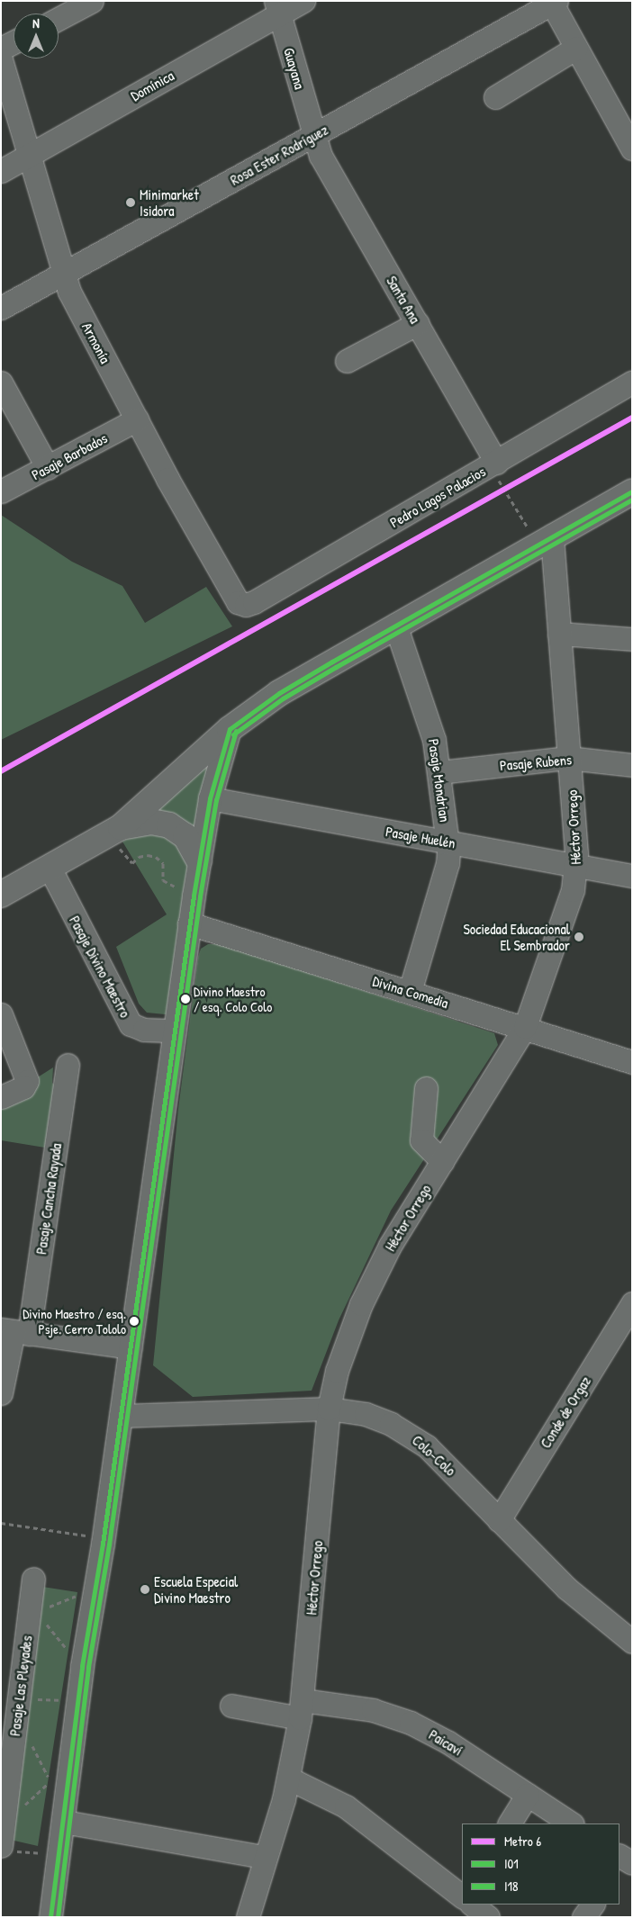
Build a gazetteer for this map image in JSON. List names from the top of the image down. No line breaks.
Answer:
{"streets":{"street":["Guayana","Domínica","Rosa Ester Rodríguez","Santa Ana","Armonía","Pasaje Barbados","Pedro Lagos Palacios","Pasaje Rubens","Pasaje Mondrian","Héctor Orrego","Pasaje Huelén","Pasaje Divino Maestro","Divina Comedia","Pasaje Cancha Rayada","Conde de Orgaz","Colo-Colo","Pasaje Las Pleyades","Paicaví"]},"crossings":[["Guayana","Domínica"],["Guayana","Rosa Ester Rodríguez"],["Guayana","Santa Ana"],["Domínica","Armonía"],["Rosa Ester Rodríguez","Santa Ana"],["Rosa Ester Rodríguez","Armonía"],["Santa Ana","Pedro Lagos Palacios"],["Armonía","Pasaje Barbados"],["Armonía","Pedro Lagos Palacios"],["Pasaje Rubens","Pasaje Mondrian"],["Pasaje Rubens","Héctor Orrego"],["Pasaje Mondrian","Pasaje Huelén"],["Pasaje Mondrian","Divina Comedia"],["Héctor Orrego","Pasaje Huelén"],["Héctor Orrego","Divina Comedia"],["Héctor Orrego","Colo-Colo"],["Héctor Orrego","Paicaví"],["Conde de Orgaz","Colo-Colo"]],"places":["Minimarket Isidora","Sociedad Educacional El Sembrador","Divino Maestro / esq. Colo Colo","Divino Maestro / esq. Psje. Cerro Tololo","Escuela Especial Divino Maestro"],"lines":["metro line 6","transit line I01","transit line I18"],"legend":["Metro 6","I01","I18"],"north":"top"}
